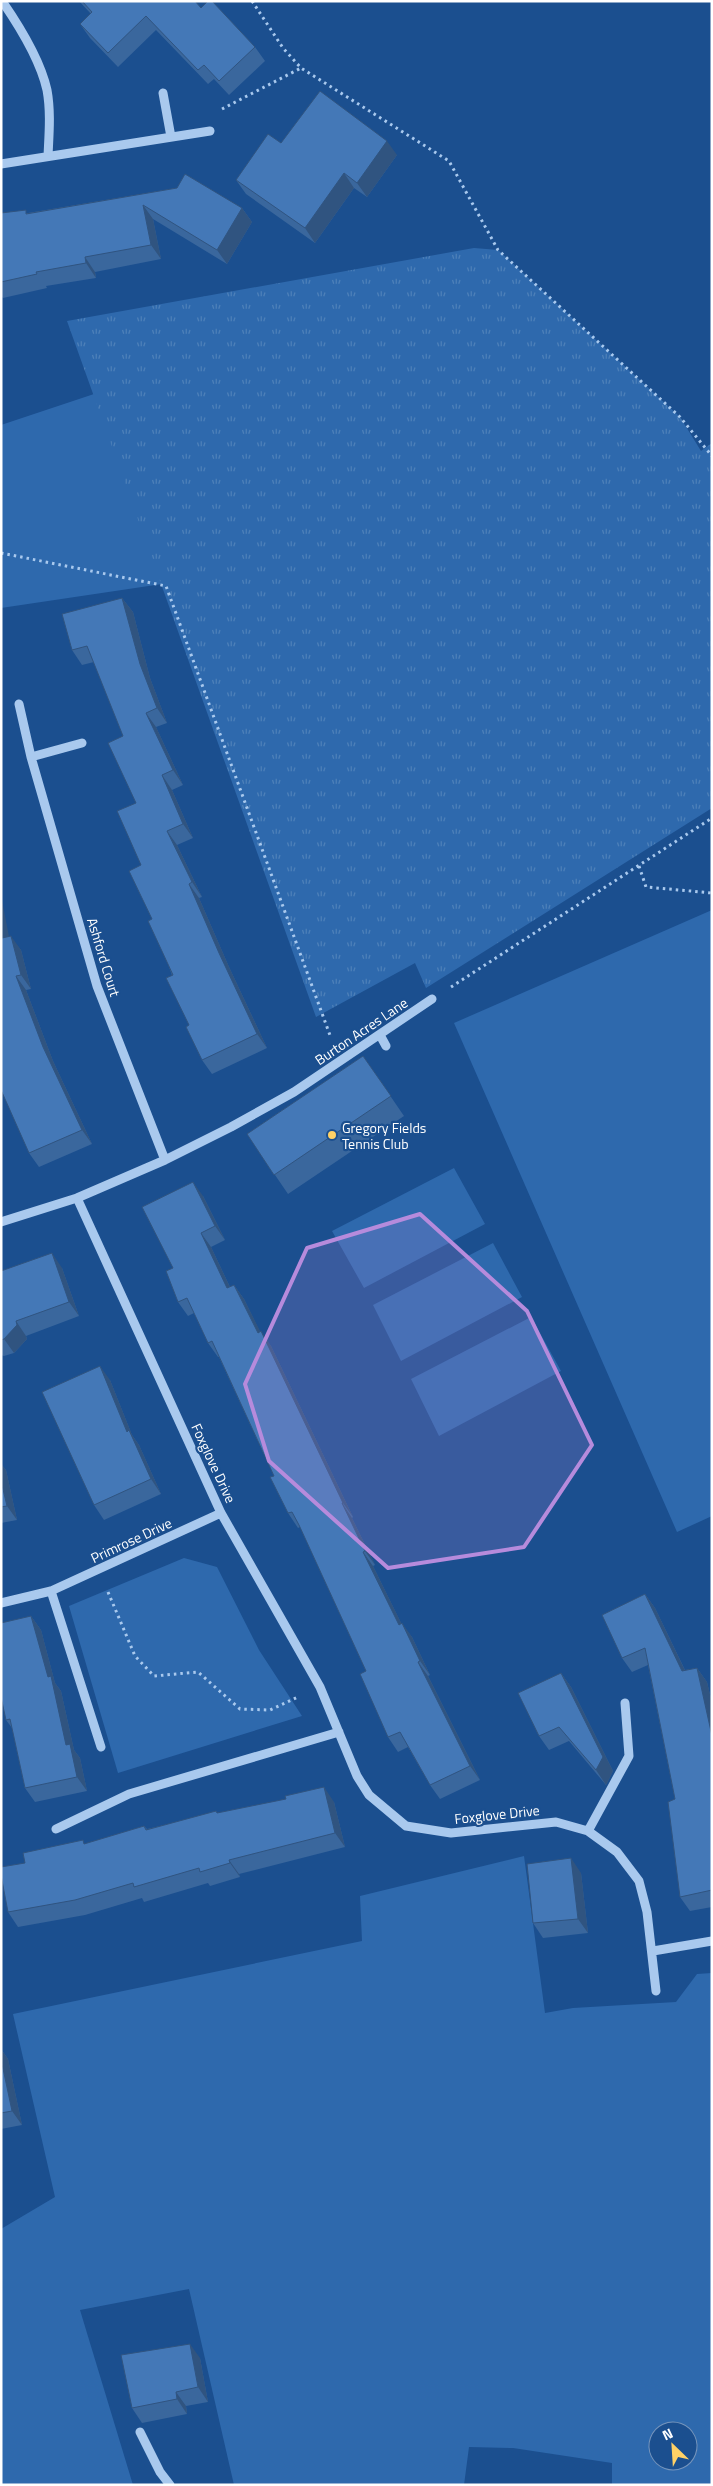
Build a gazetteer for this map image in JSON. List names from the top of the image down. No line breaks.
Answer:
{"streets":{"street":["Ashford Court","Burton Acres Lane","Foxglove Drive","Primrose Drive"]},"crossings":[["Ashford Court","Burton Acres Lane"],["Burton Acres Lane","Foxglove Drive"],["Foxglove Drive","Primrose Drive"]],"places":["Gregory Fields Tennis Club"],"north":"top left"}
